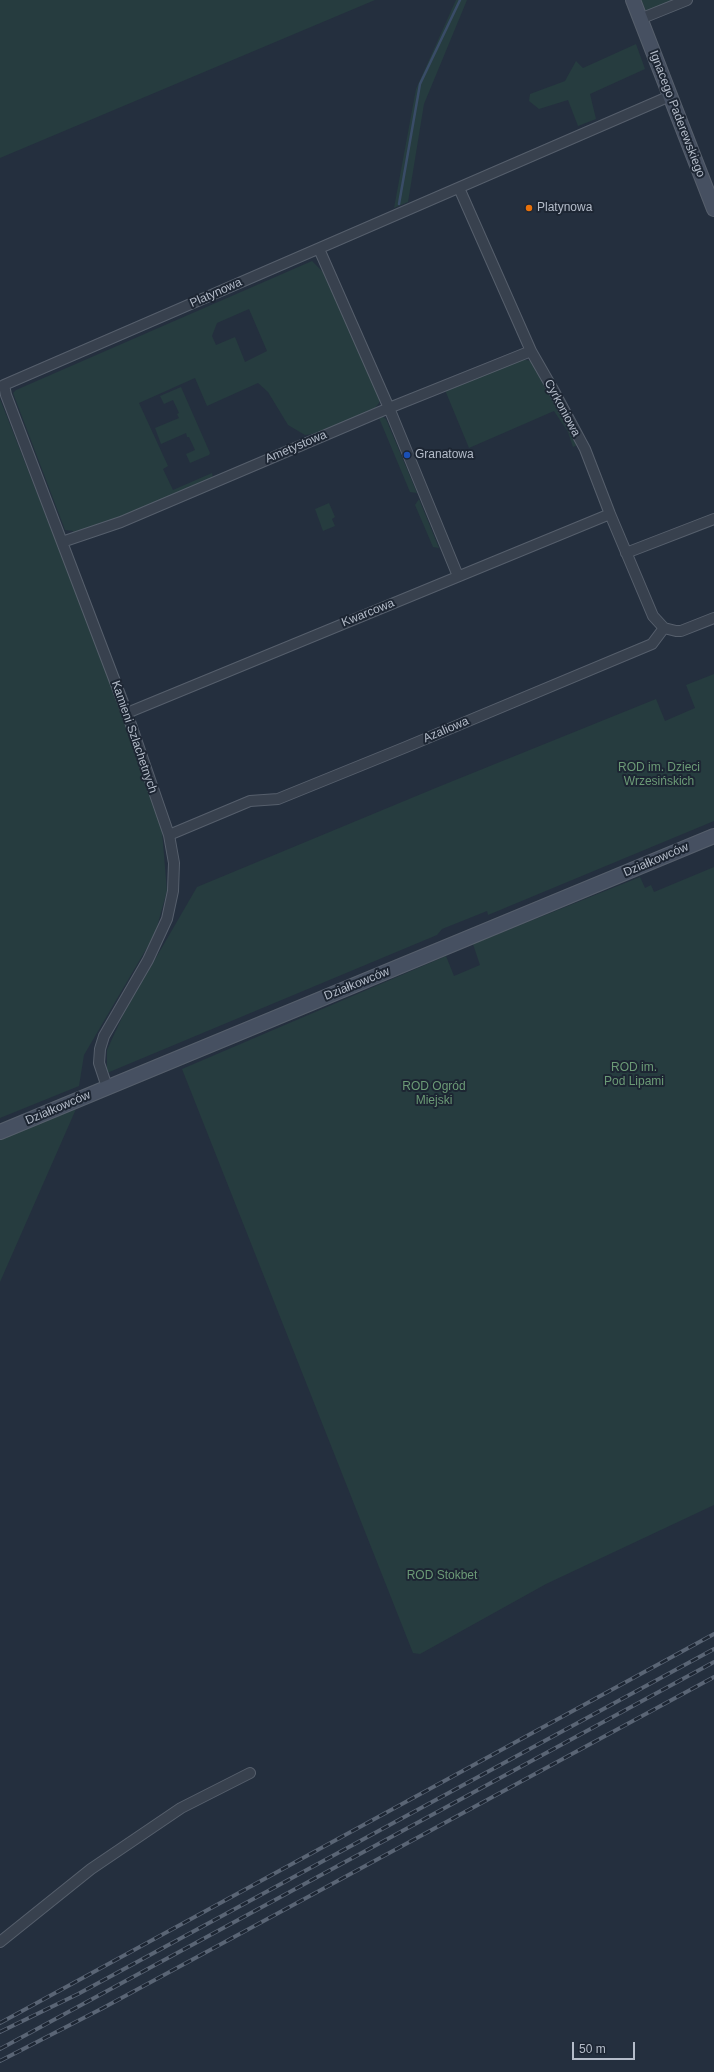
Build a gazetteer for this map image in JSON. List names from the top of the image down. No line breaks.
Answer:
{"streets":{"street":["Ignacego Paderewskiego","Platynowa","Cyrkoniowa","Ametystowa","Kwarcowa","Azaliowa","Kamieni Szlachetnych","Działkowców"]},"crossings":[["Ignacego Paderewskiego","Platynowa"],["Platynowa","Cyrkoniowa"],["Platynowa","Kamieni Szlachetnych"],["Cyrkoniowa","Ametystowa"],["Cyrkoniowa","Kwarcowa"],["Cyrkoniowa","Azaliowa"],["Ametystowa","Kamieni Szlachetnych"],["Kwarcowa","Kamieni Szlachetnych"],["Azaliowa","Kamieni Szlachetnych"],["Kamieni Szlachetnych","Działkowców"]],"parks":["ROD im. Dzieci Wrzesińskich","ROD im. Pod Lipami","ROD Ogród Miejski","ROD Stokbet"],"places":["Platynowa","Granatowa"],"scale_bar":"50 m"}
